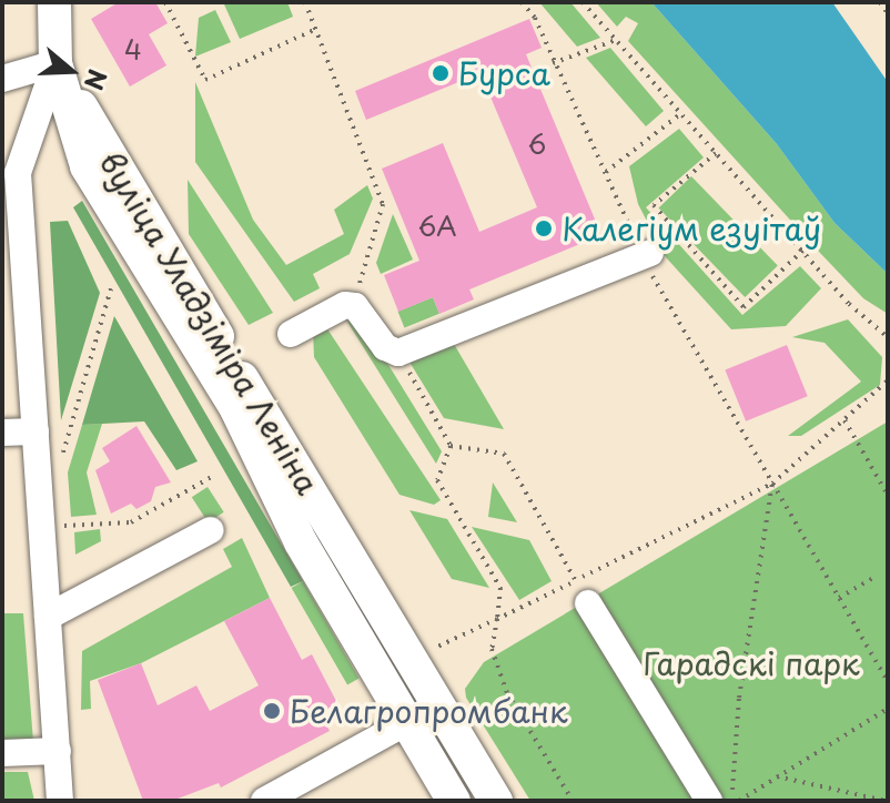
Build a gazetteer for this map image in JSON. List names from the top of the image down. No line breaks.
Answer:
{"streets":{"main road":["вуліца Уладзіміра Леніна"]},"parks":["Гарадскі парк"],"places":["Бурса","Калегіум езуітаў","Белагропромбанк"],"house_numbers":["4","6","6А"],"north":"right"}
